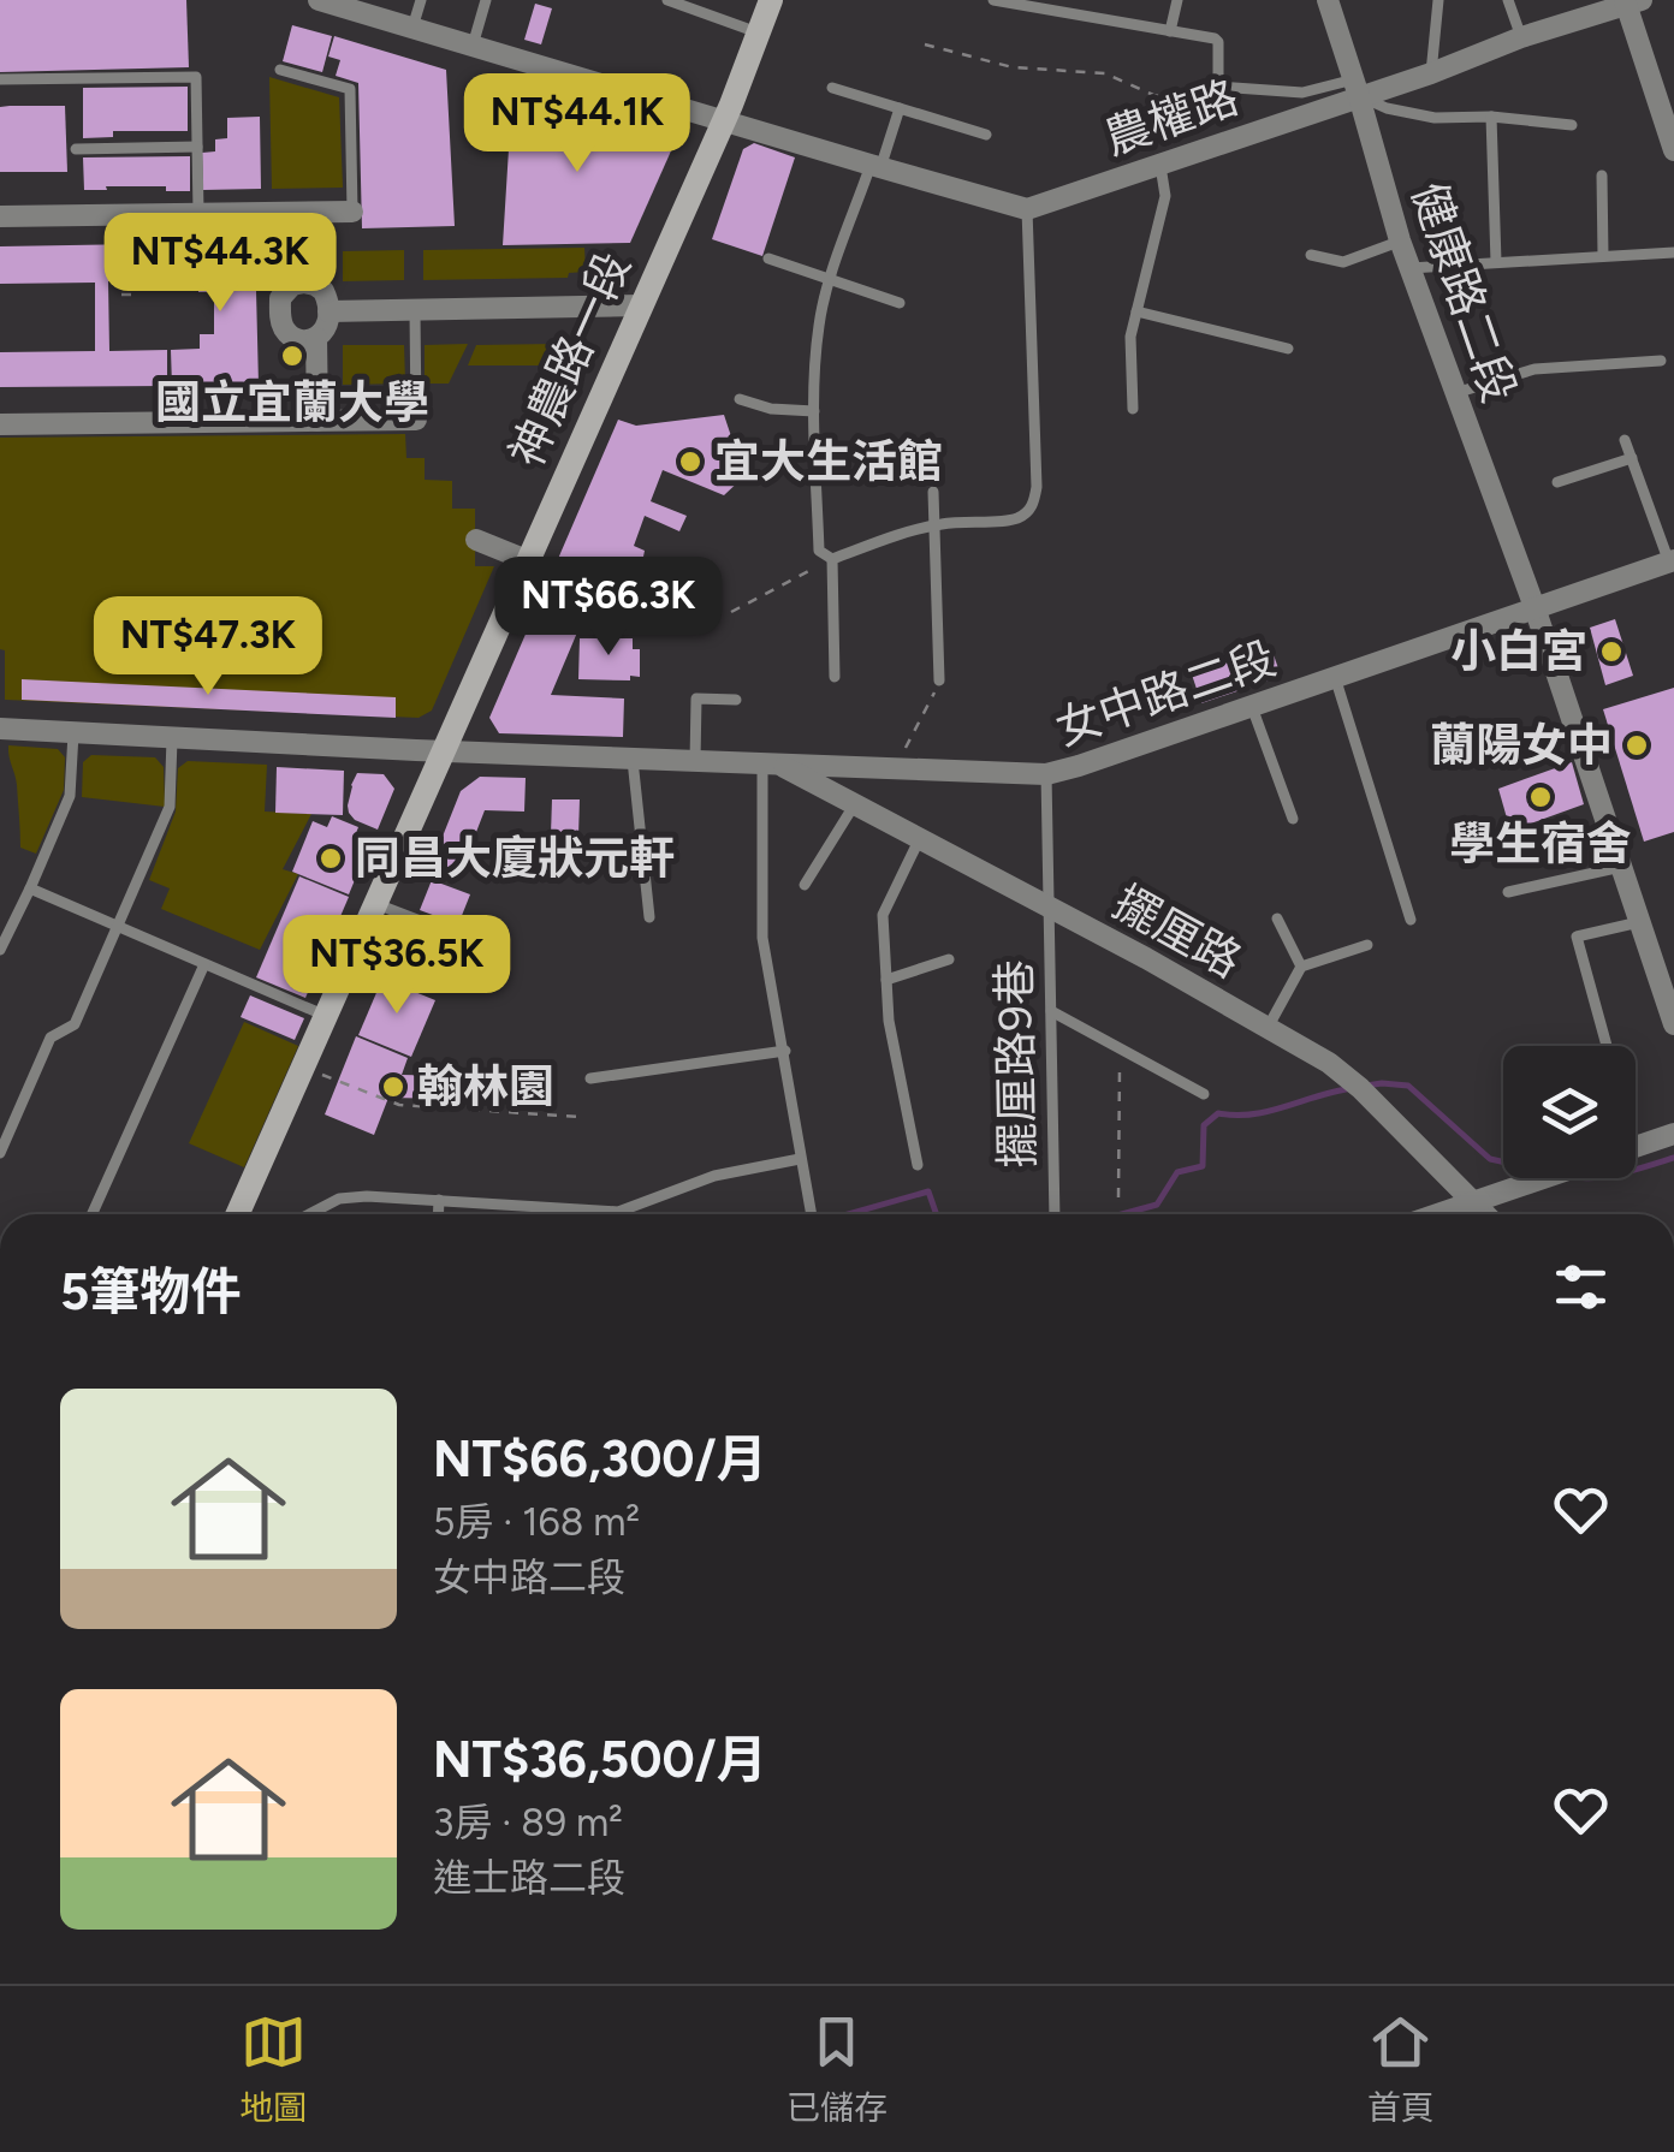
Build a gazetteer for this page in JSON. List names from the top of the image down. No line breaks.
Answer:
{"streets":{"street":["農權路","健康路二段","神農路一段","女中路二段","擺厘路"],"lane":["擺厘路9巷"]},"crossings":[["農權路","健康路二段"],["健康路二段","女中路二段"],["神農路一段","女中路二段"],["女中路二段","擺厘路"],["女中路二段","擺厘路9巷"],["擺厘路","擺厘路9巷"]],"places":["國立宜蘭大學","宜大生活館","小白宮","蘭陽女中","學生宿舍","同昌大廈狀元軒","翰林園"],"page":{"price":["NT$44.1K","NT$44.3K","NT$66.3K","NT$47.3K","NT$36.5K"],"heading":"5筆物件","list":[{"name":"NT$66,300/月","note":"5房 · 168 m² · 女中路二段"},{"name":"NT$36,500/月","note":"3房 · 89 m² · 進士路二段"}],"tabs":["地圖","已儲存","首頁"]}}
